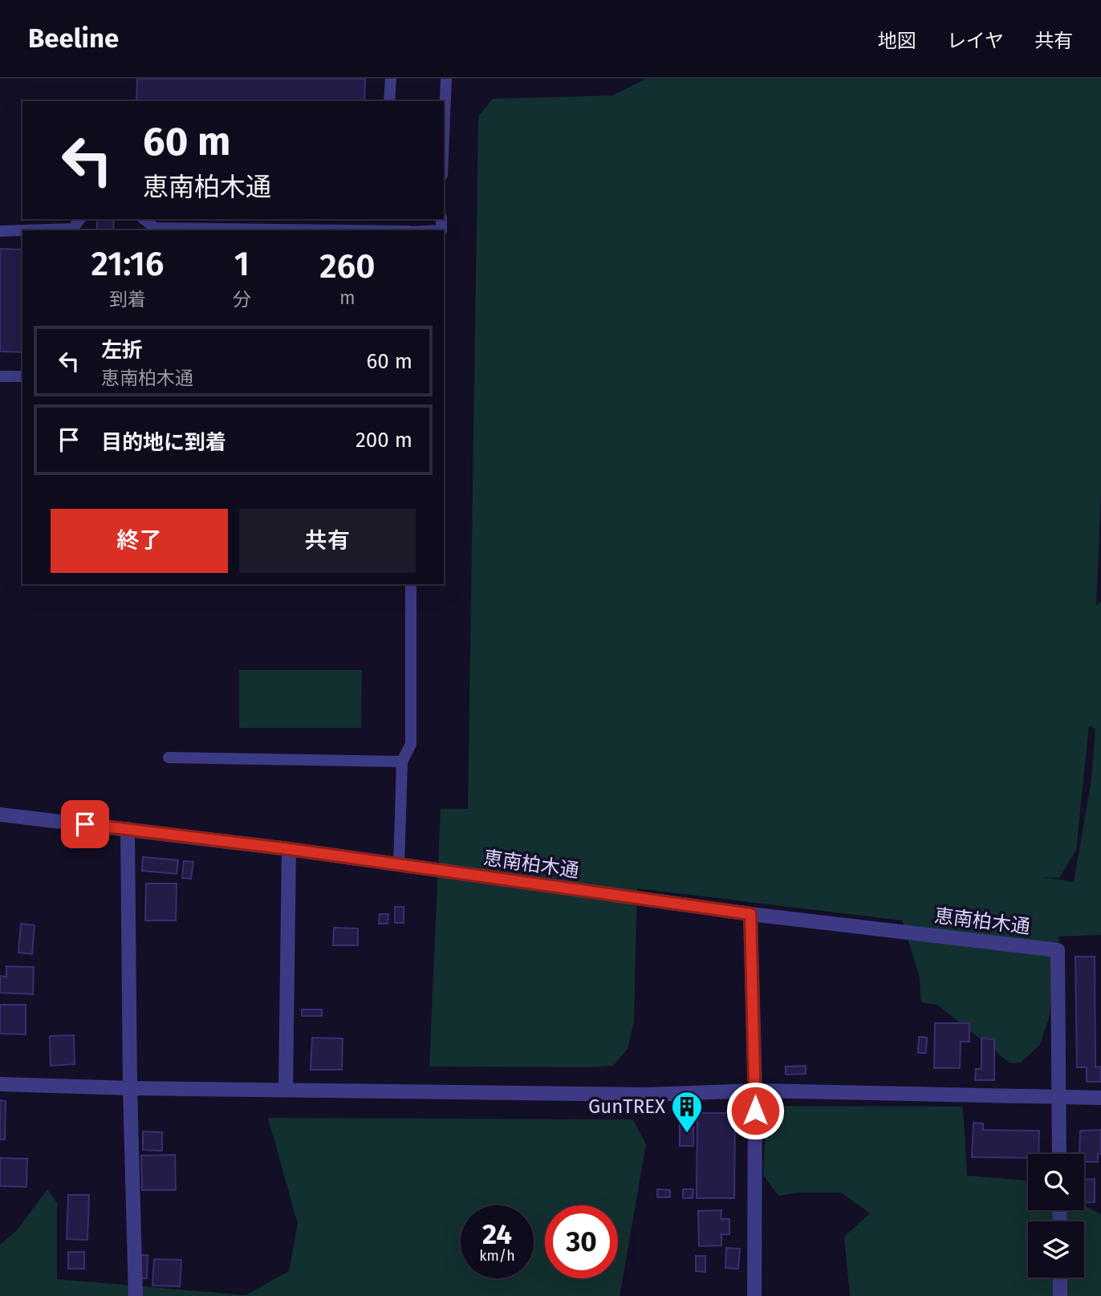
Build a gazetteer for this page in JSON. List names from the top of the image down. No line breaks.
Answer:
{"streets":{"street":["恵南柏木通"]},"places":{"building":["GunTREX"]},"page":{"header":"Beeline","nav":["地図","レイヤ","共有"],"turn":["60 m","恵南柏木通"],"eta":["21:16","到着","1","分","260","m"],"list":[{"name":"左折","note":"恵南柏木通","value":"60 m"},{"name":"目的地に到着","value":"200 m"}],"buttons":["終了","共有"],"speed":"24 km/h","limit":"30"}}
